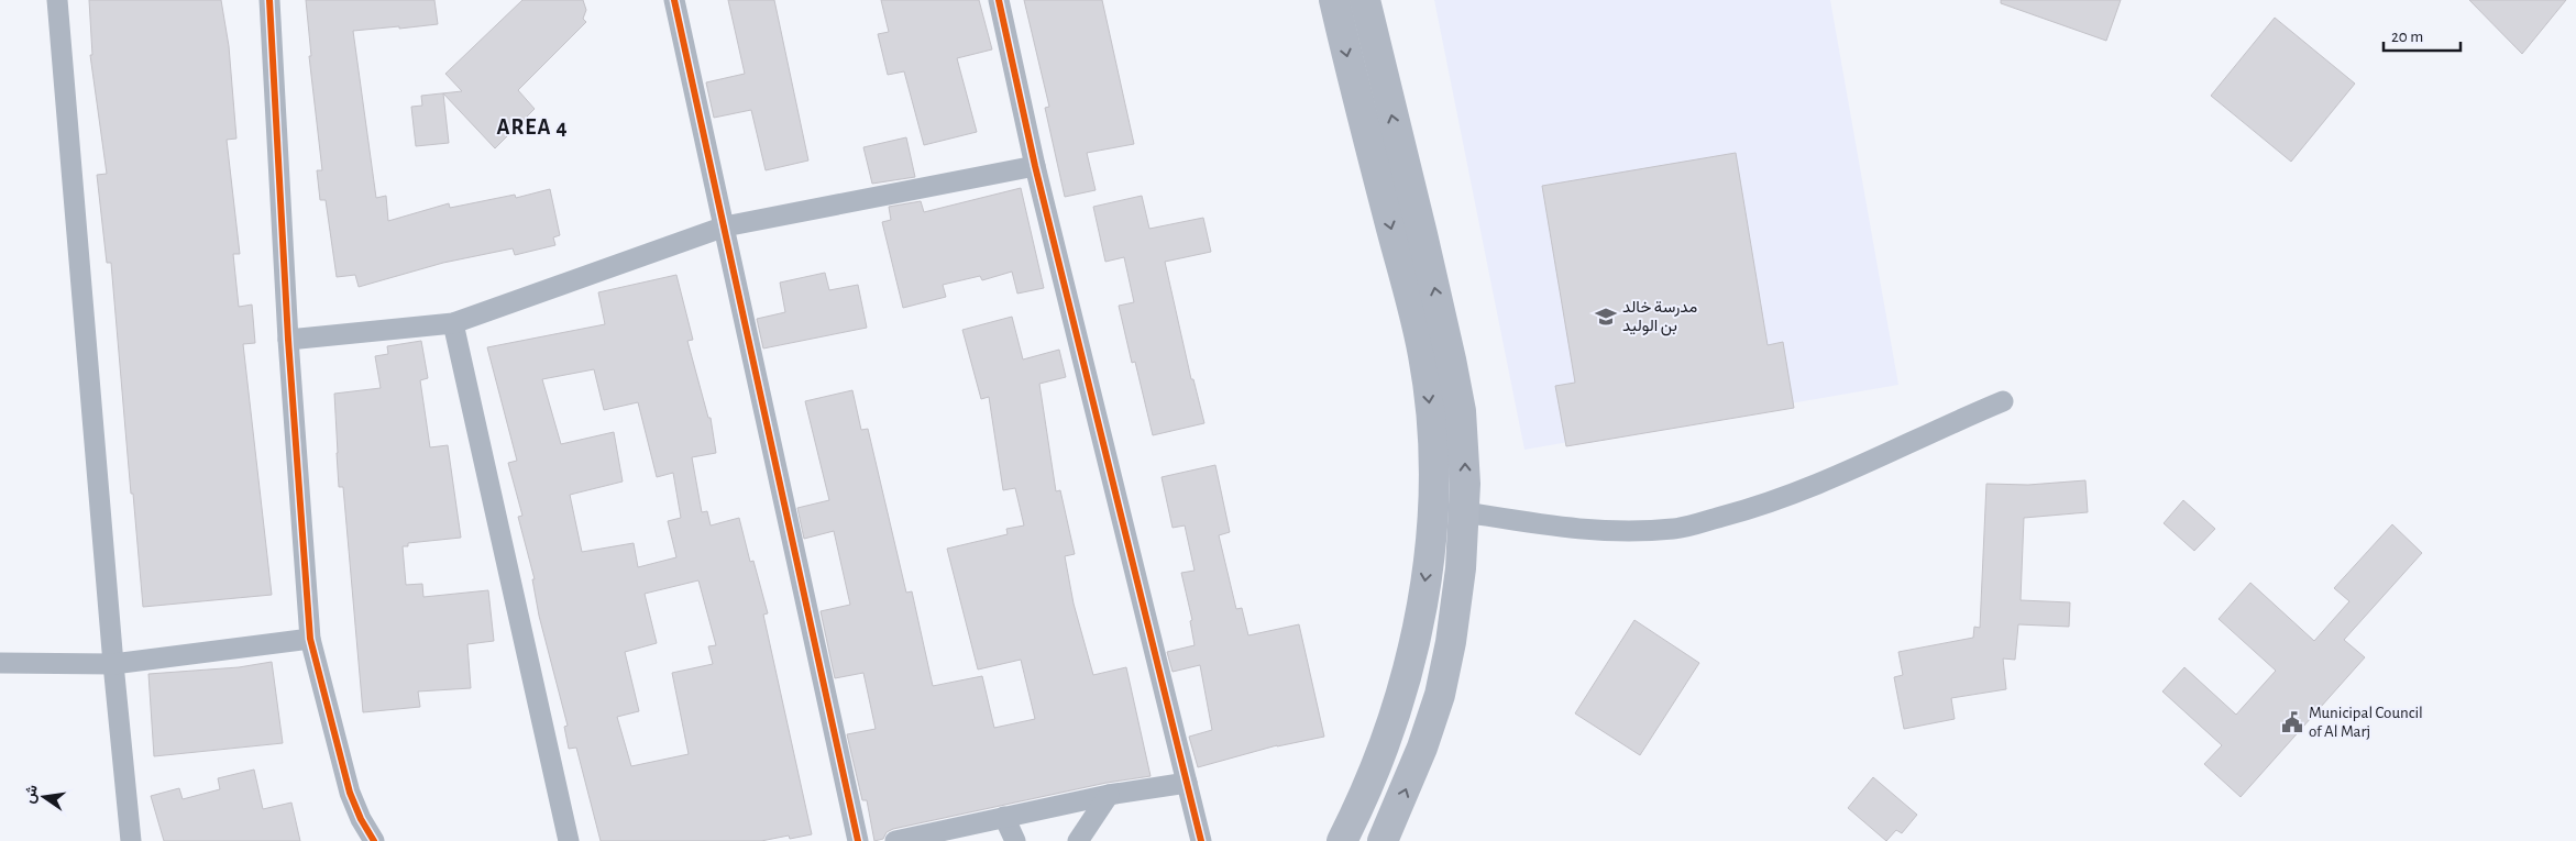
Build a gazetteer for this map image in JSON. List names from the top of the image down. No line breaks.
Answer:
{"districts":["AREA 4"],"places":{"school or university":["مدرسة خالد بن الوليد"],"public building":["Municipal Council of Al Marj"]},"scale_bar":"20 m","north":"left"}
